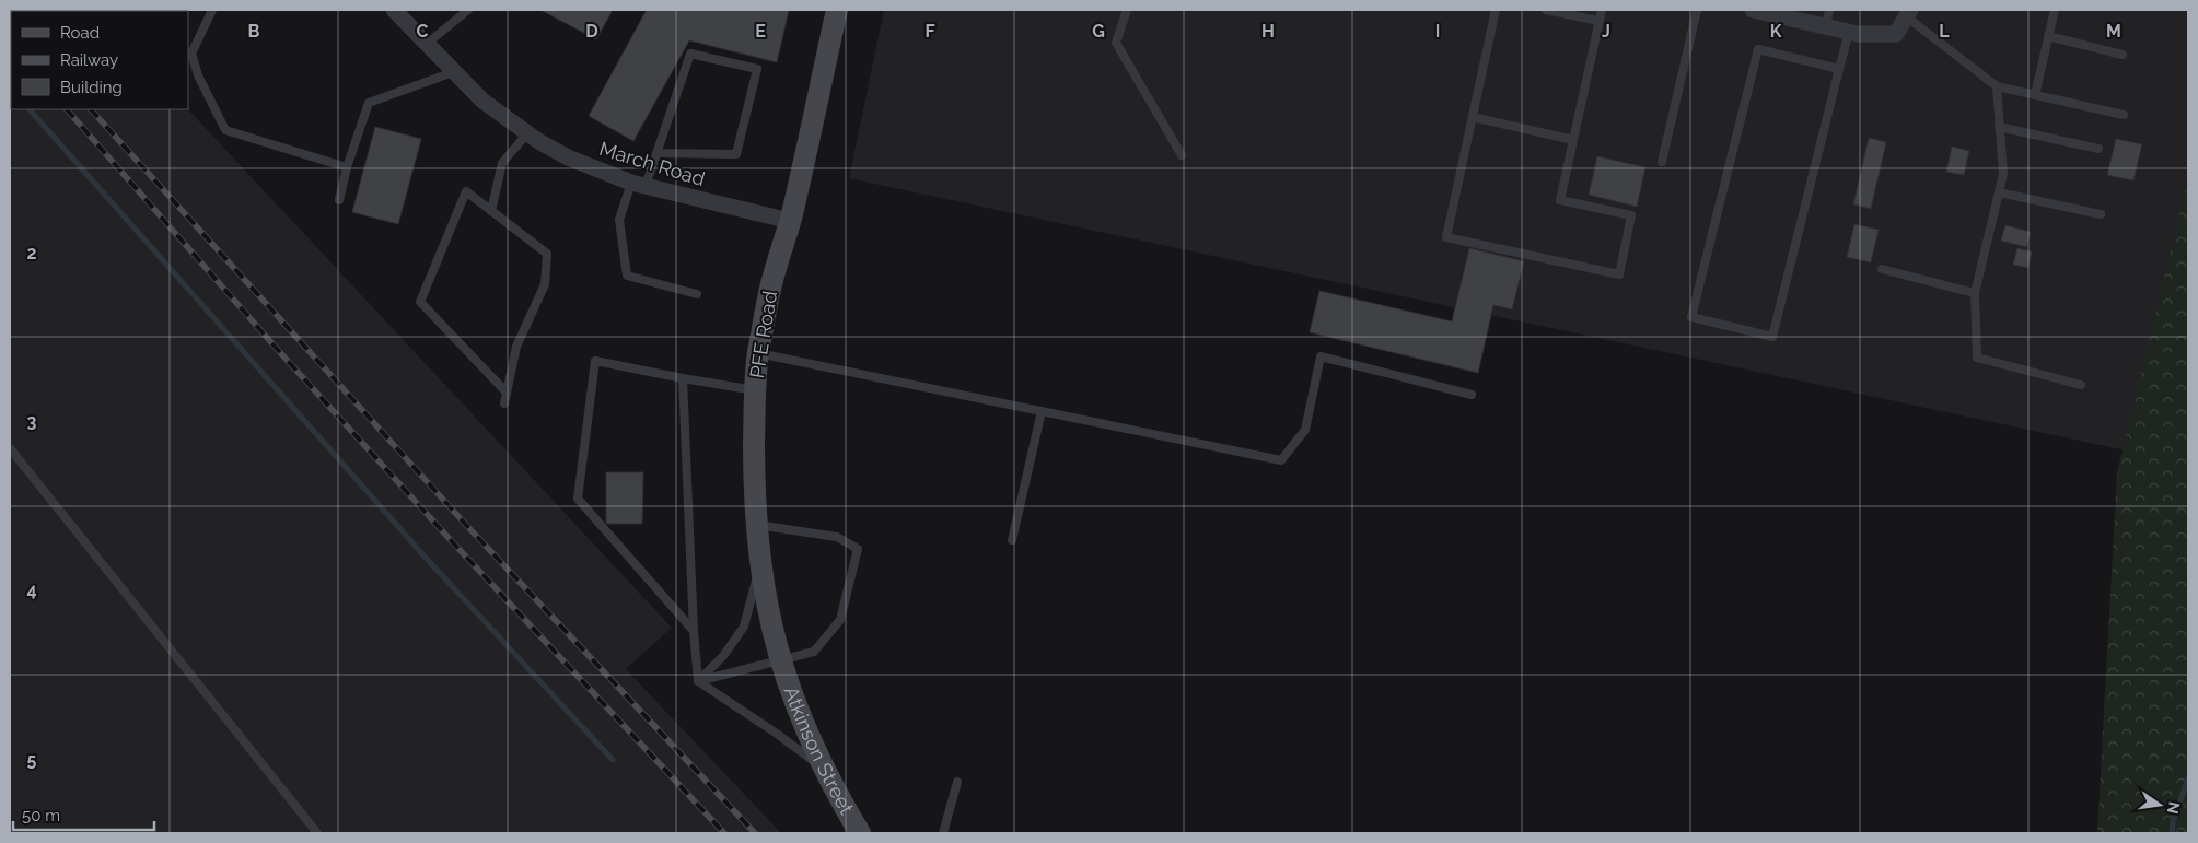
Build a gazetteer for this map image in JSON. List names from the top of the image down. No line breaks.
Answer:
{"streets":{"main road":["PFE Road","Atkinson Street"],"street":["March Road"]},"crossings":[["March Road","PFE Road"],["PFE Road","Atkinson Street"]],"legend":["Road","Railway","Building"],"scale_bar":"50 m","north":"right","grid":{"columns":["B","C","D","E","F","G","H","I","J","K","L","M"],"rows":["2","3","4","5"]}}
